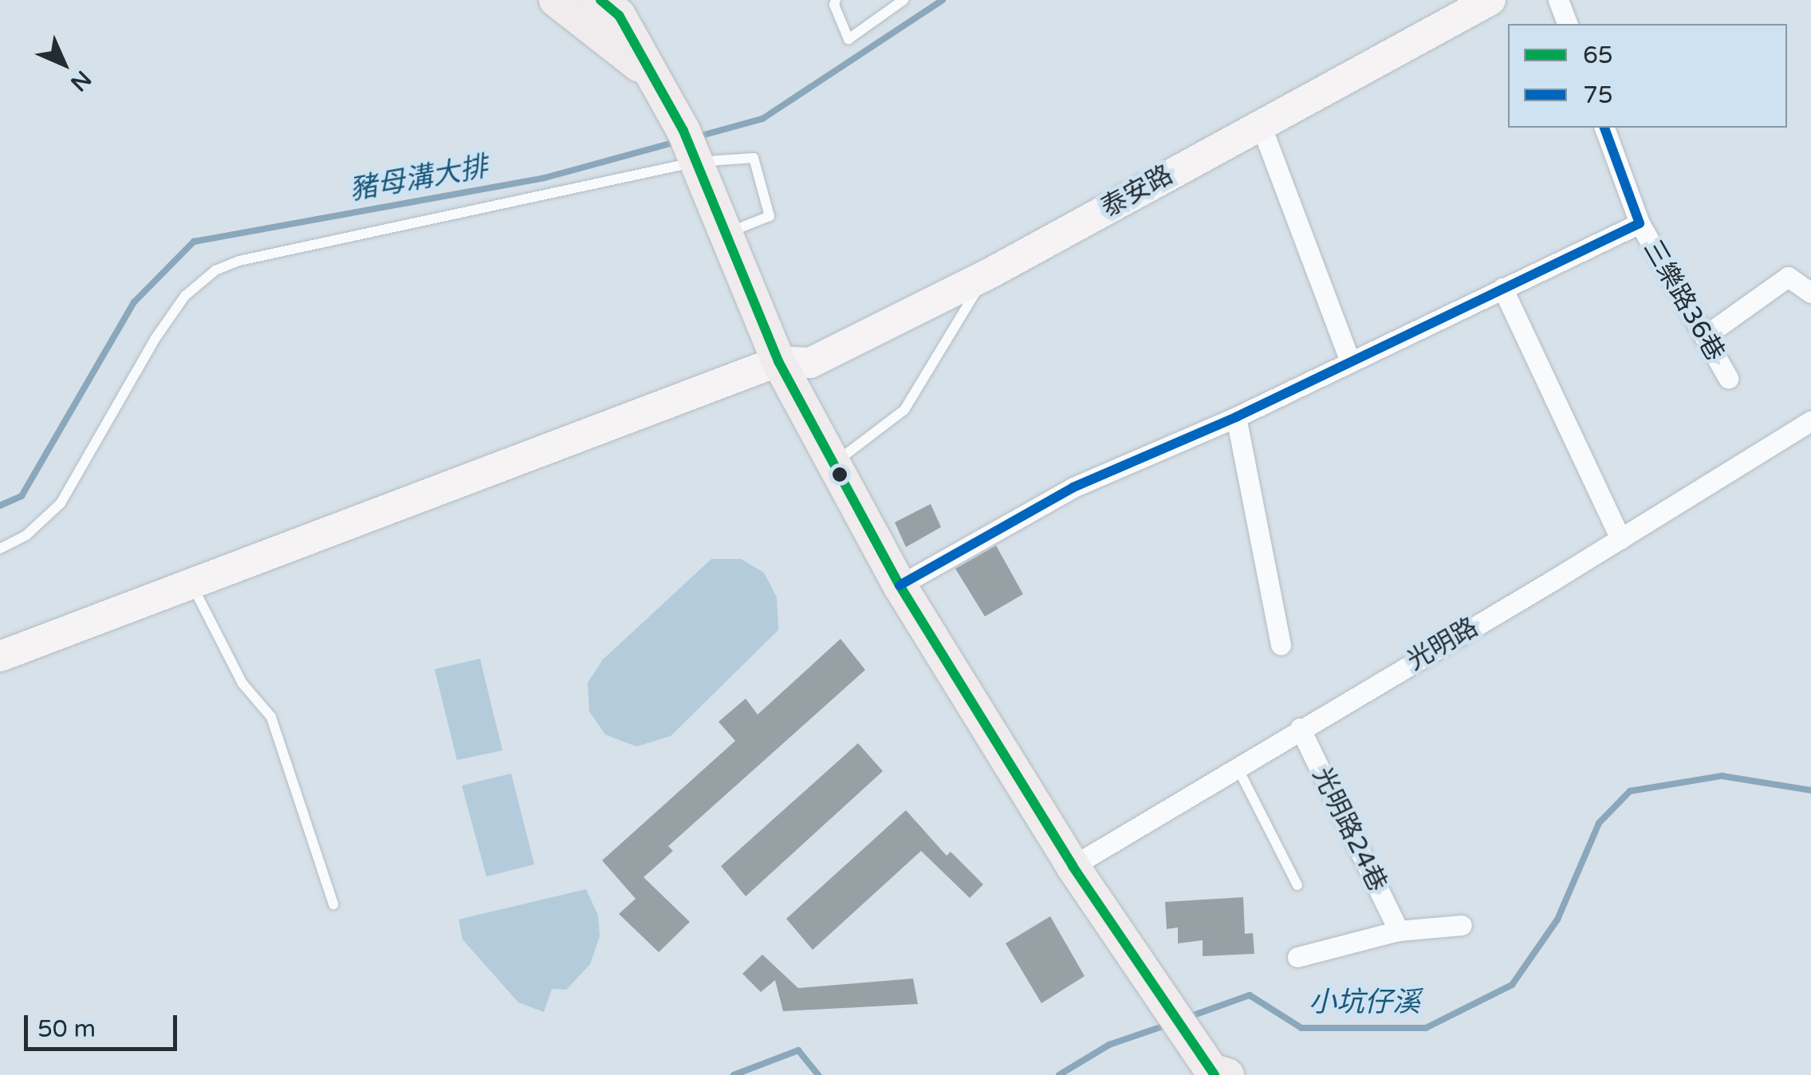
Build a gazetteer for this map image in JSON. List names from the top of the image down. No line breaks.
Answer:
{"streets":{"street":["泰安路","三樂路36巷","光明路","光明路24巷"]},"crossings":[["光明路","光明路24巷"]],"water":["豬母溝大排","小坑仔溪"],"lines":["transit line 65","transit line 75"],"legend":["65","75"],"scale_bar":"50 m","north":"bottom right"}
